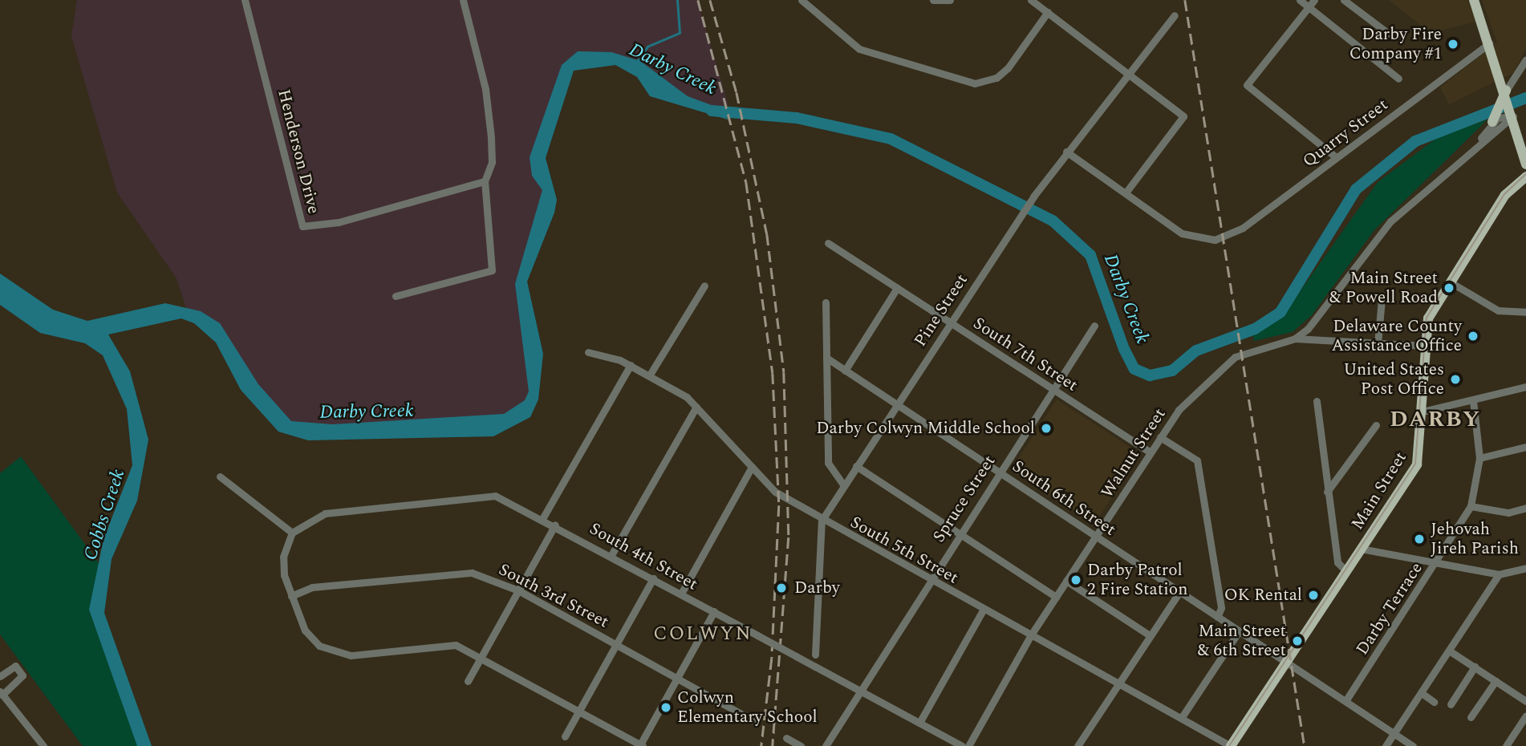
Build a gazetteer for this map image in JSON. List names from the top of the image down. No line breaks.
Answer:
{"streets":{"main road":["Main Street"],"street":["Quarry Street","Henderson Drive","Pine Street","South 7th Street","Walnut Street","South 6th Street","Spruce Street","South 5th Street","South 4th Street","South 3rd Street","Darby Terrace"]},"crossings":[["Pine Street","South 7th Street"],["Pine Street","South 6th Street"],["Pine Street","South 5th Street"],["South 7th Street","Walnut Street"],["South 7th Street","Spruce Street"],["Walnut Street","South 6th Street"],["Walnut Street","South 5th Street"],["Main Street","South 6th Street"],["Main Street","South 5th Street"],["South 6th Street","Spruce Street"],["South 6th Street","Darby Terrace"],["Spruce Street","South 5th Street"],["Spruce Street","South 4th Street"]],"districts":["DARBY","COLWYN"],"water":["Darby Creek","Cobbs Creek"],"places":["Darby Fire Company #1","Main Street & Powell Road","Delaware County Assistance Office","United States Post Office","Darby Colwyn Middle School","Jehovah Jireh Parish","Darby Patrol 2 Fire Station","Darby","OK Rental","Main Street & 6th Street","Colwyn Elementary School"]}
